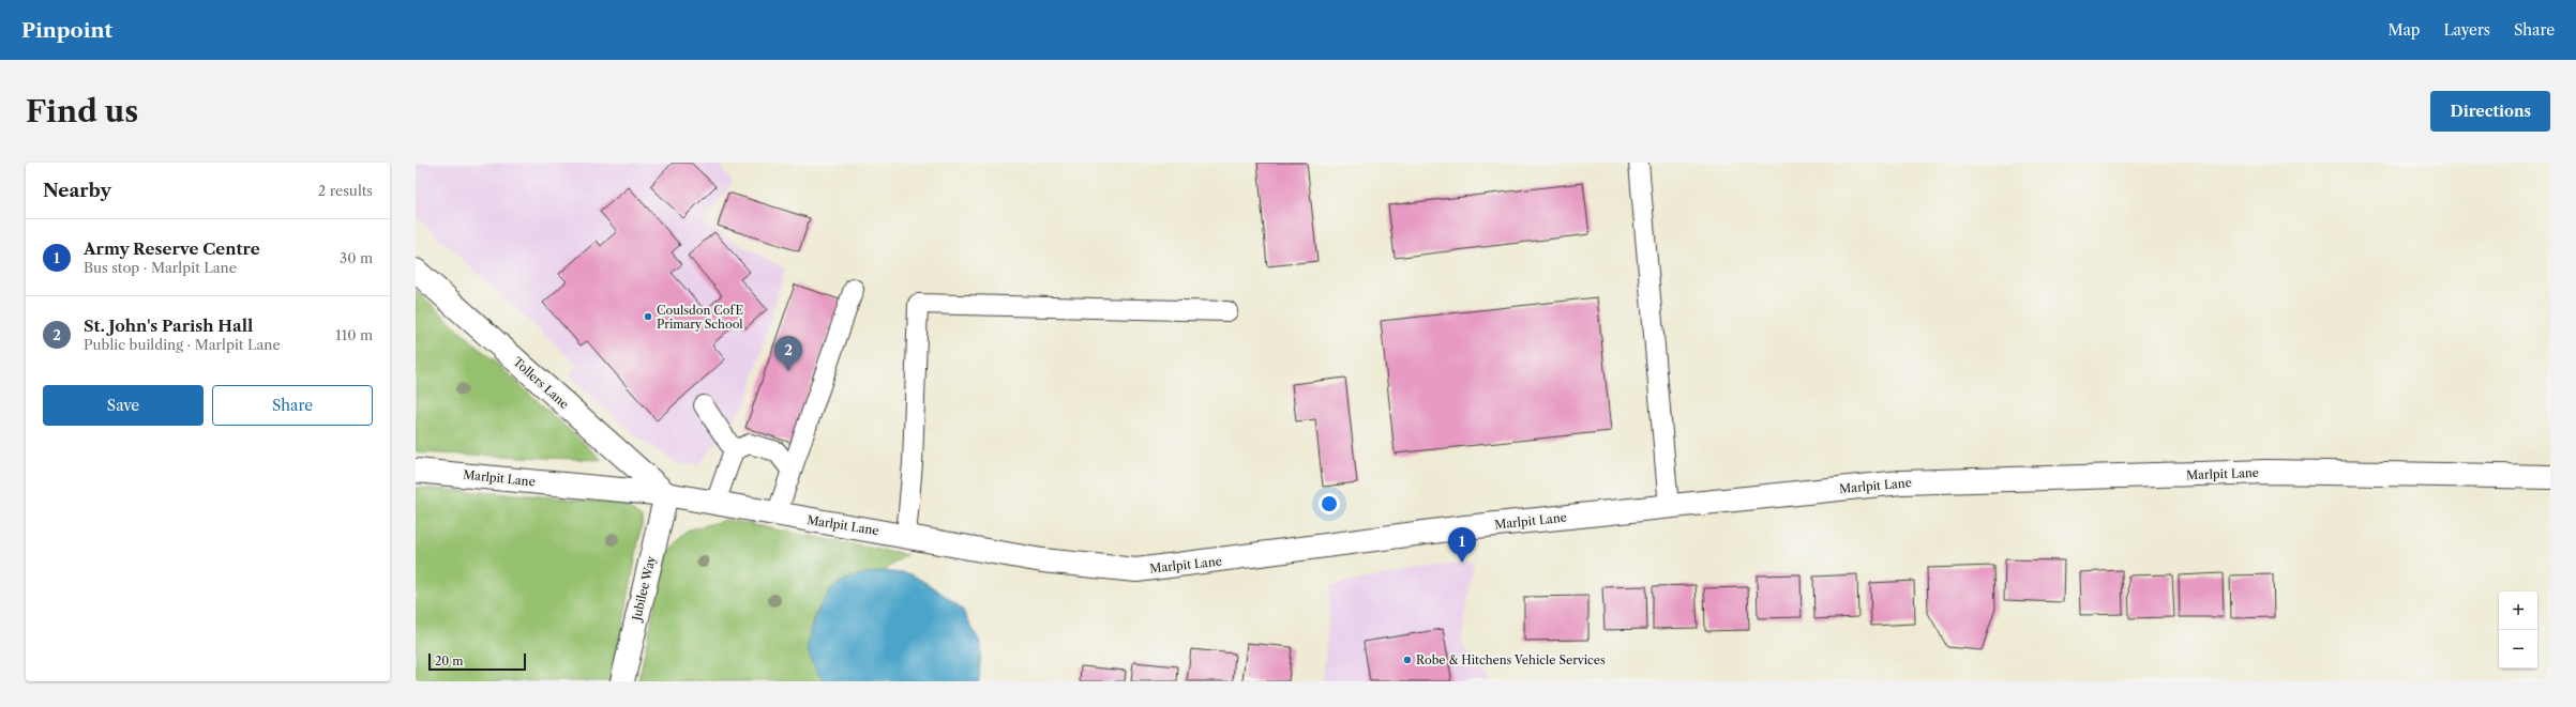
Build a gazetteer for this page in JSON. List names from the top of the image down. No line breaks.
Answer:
{"streets":{"main road":["Tollers Lane","Marlpit Lane","Jubilee Way"]},"crossings":[["Tollers Lane","Marlpit Lane"],["Tollers Lane","Jubilee Way"],["Marlpit Lane","Jubilee Way"]],"places":["Coulsdon CofE Primary School","Robe & Hitchens Vehicle Services"],"scale_bar":"20 m","page":{"header":"Pinpoint","nav":["Map","Layers","Share"],"buttons":["Directions",["Save","Share"]],"title":"Find us","heading":["Nearby","2 results"],"list":[{"mark":"1","name":"Army Reserve Centre","note":"Bus stop · Marlpit Lane","value":"30 m"},{"mark":"2","name":"St. John's Parish Hall","note":"Public building · Marlpit Lane","value":"110 m"}],"pins":["2","1"],"map_buttons":["+","−"],"scale":"20 m"}}
